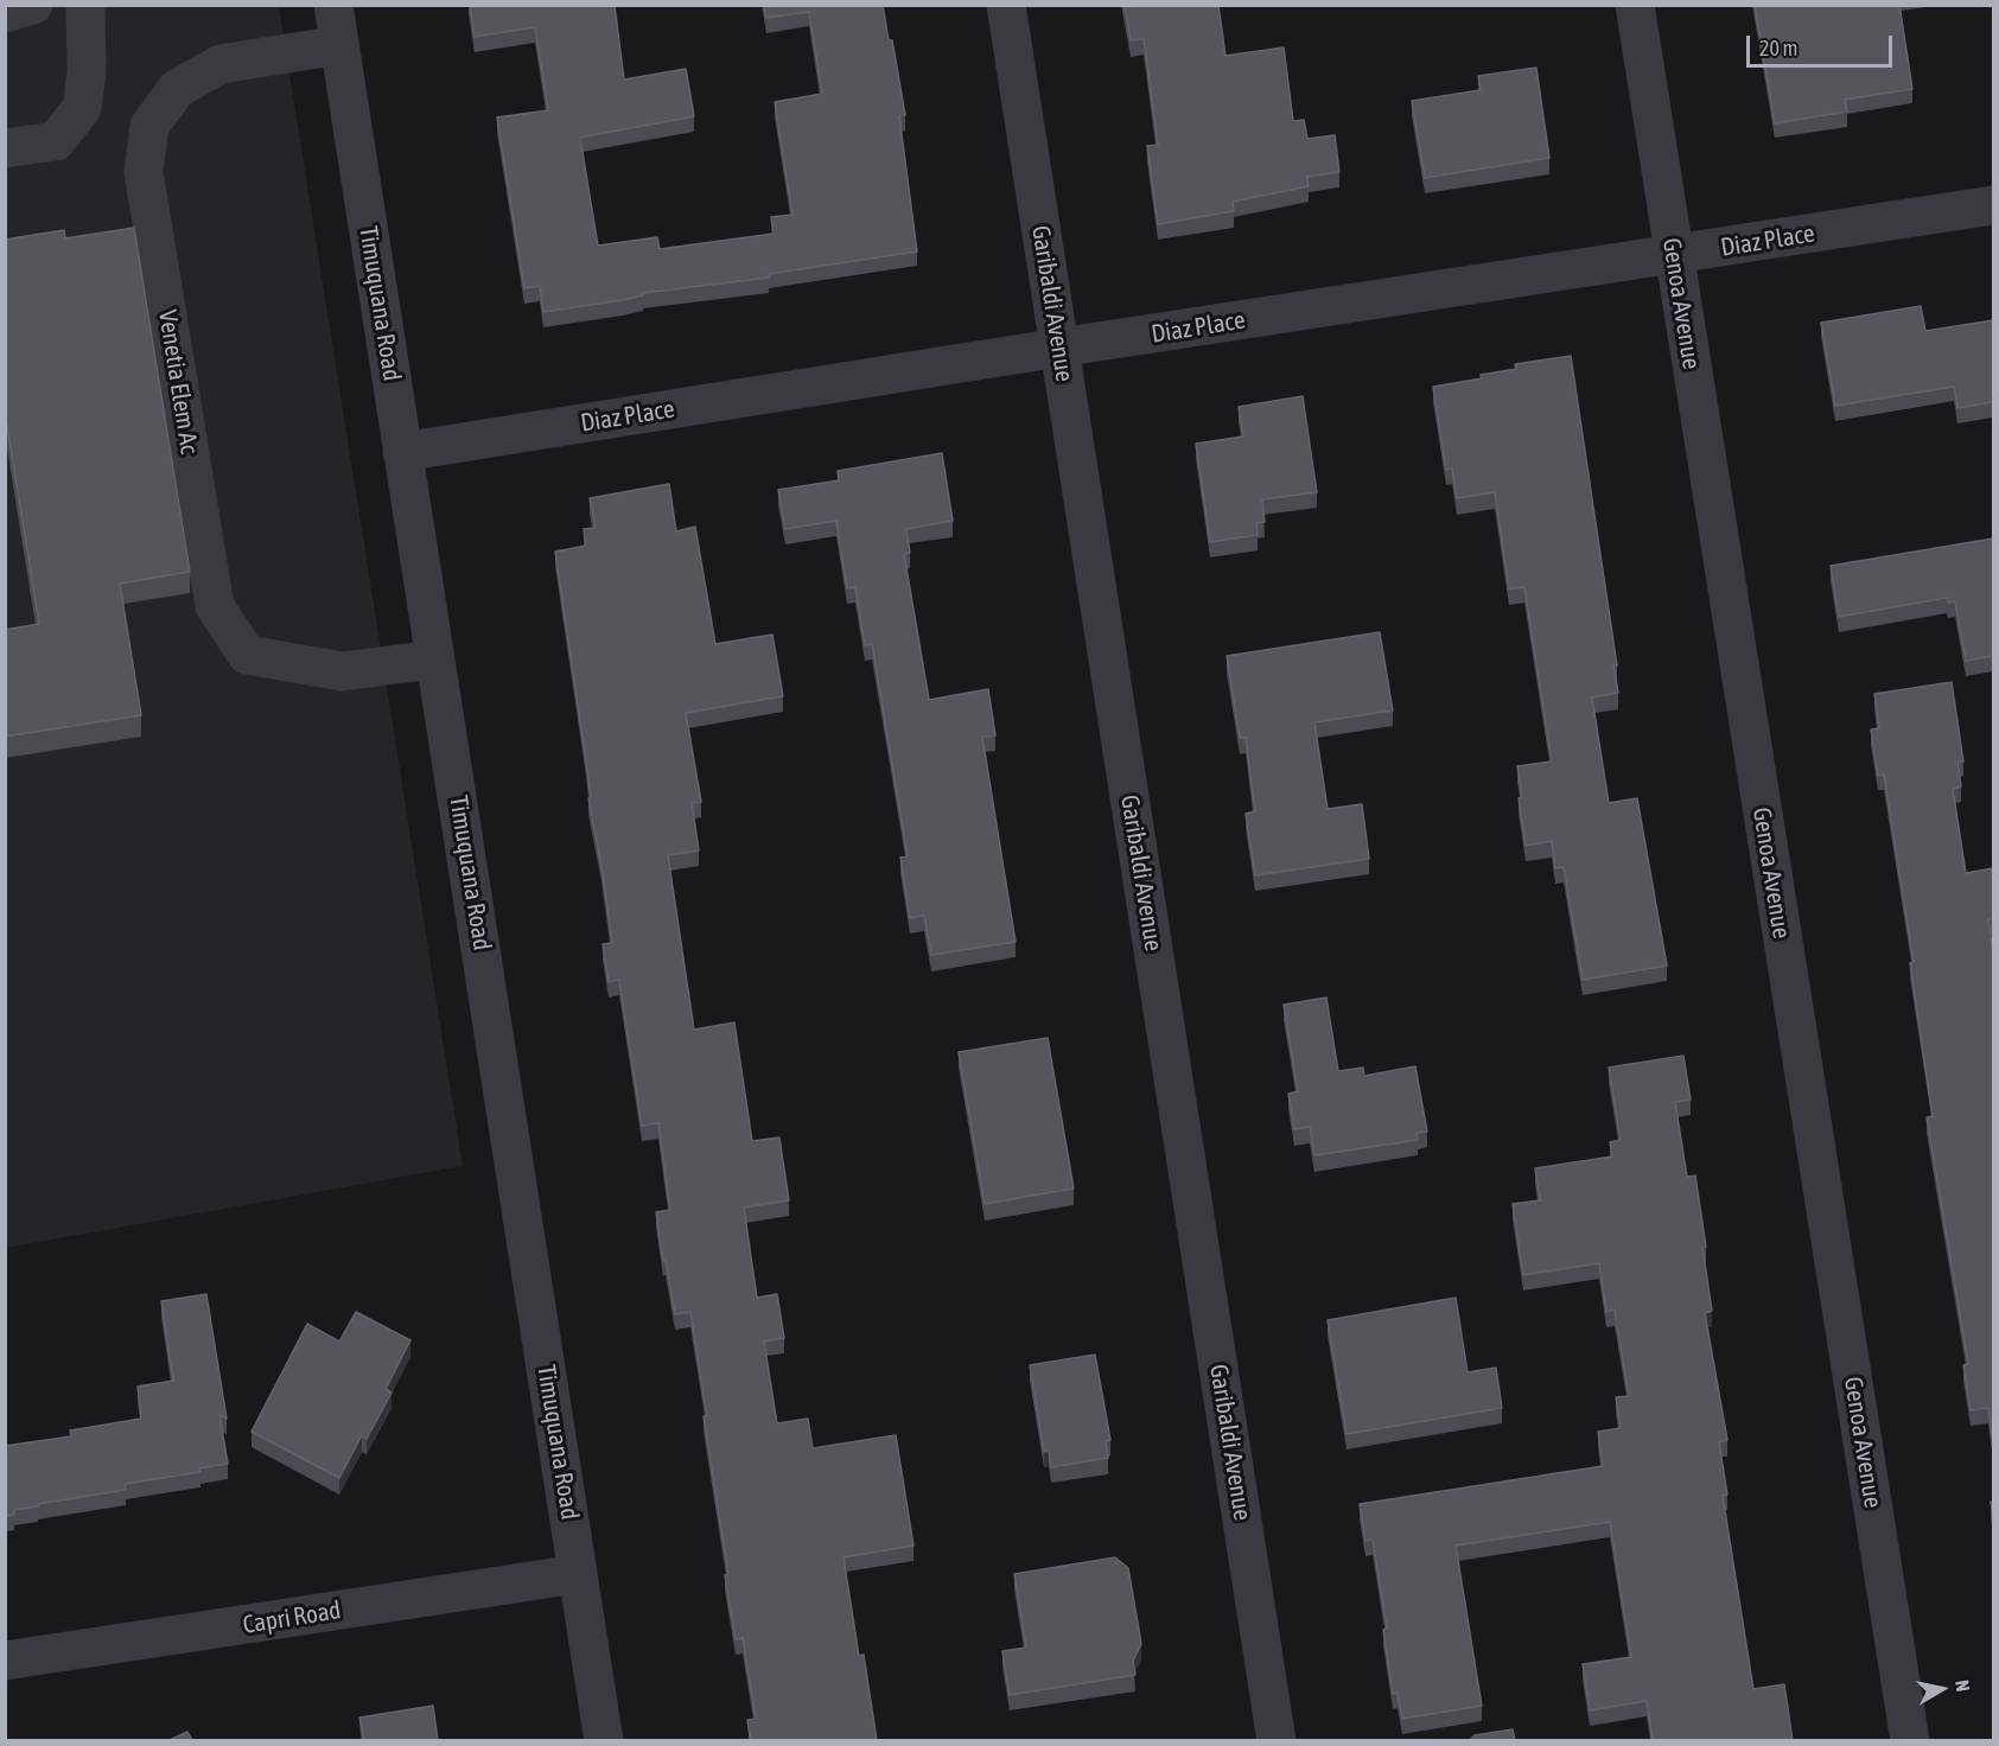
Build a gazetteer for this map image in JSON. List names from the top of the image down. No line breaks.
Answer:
{"streets":{"street":["Diaz Place","Timuquana Road","Garibaldi Avenue","Genoa Avenue","Venetia Elem Ac","Capri Road"]},"crossings":[["Diaz Place","Timuquana Road"],["Diaz Place","Garibaldi Avenue"],["Diaz Place","Genoa Avenue"],["Timuquana Road","Venetia Elem Ac"],["Timuquana Road","Capri Road"]],"scale_bar":"20 m","north":"right"}
